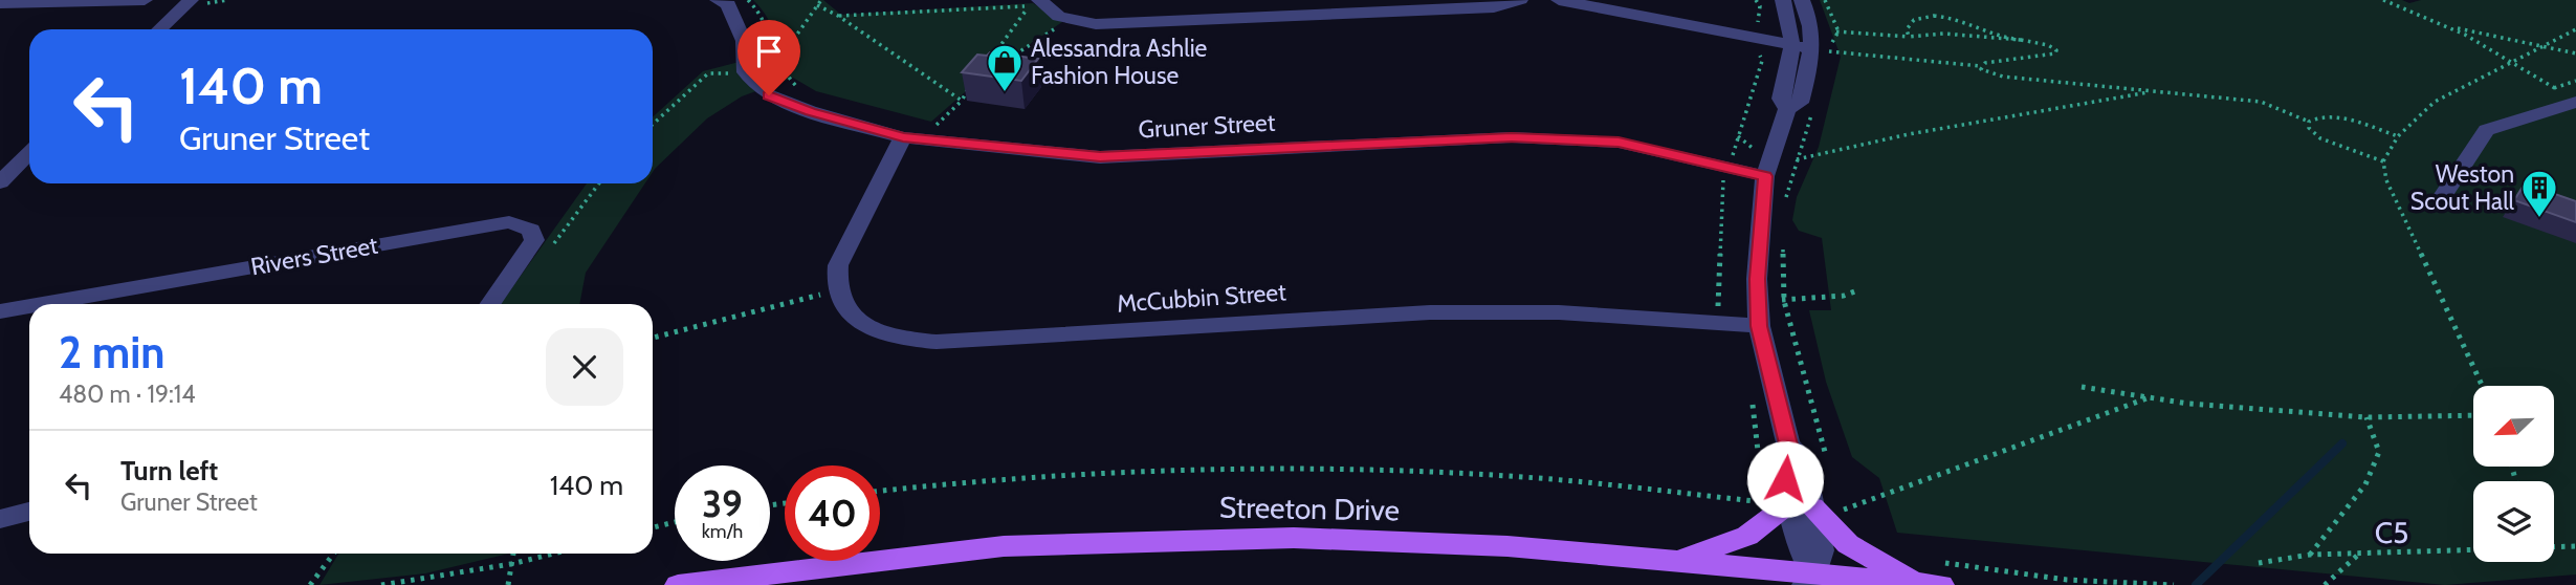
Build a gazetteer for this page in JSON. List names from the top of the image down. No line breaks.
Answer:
{"streets":{"main road":["Streeton Drive"],"street":["Gruner Street","Rivers Street","McCubbin Street"],"path":["C5"]},"places":{"shop":["Alessandra Ashlie Fashion House"],"building":["Weston Scout Hall"]},"north":"bottom left","page":{"turn":["140 m","Gruner Street"],"heading":["2 min","480 m · 19:14"],"list":[{"name":"Turn left","note":"Gruner Street","value":"140 m"}],"speed":"39 km/h","limit":"40"}}
